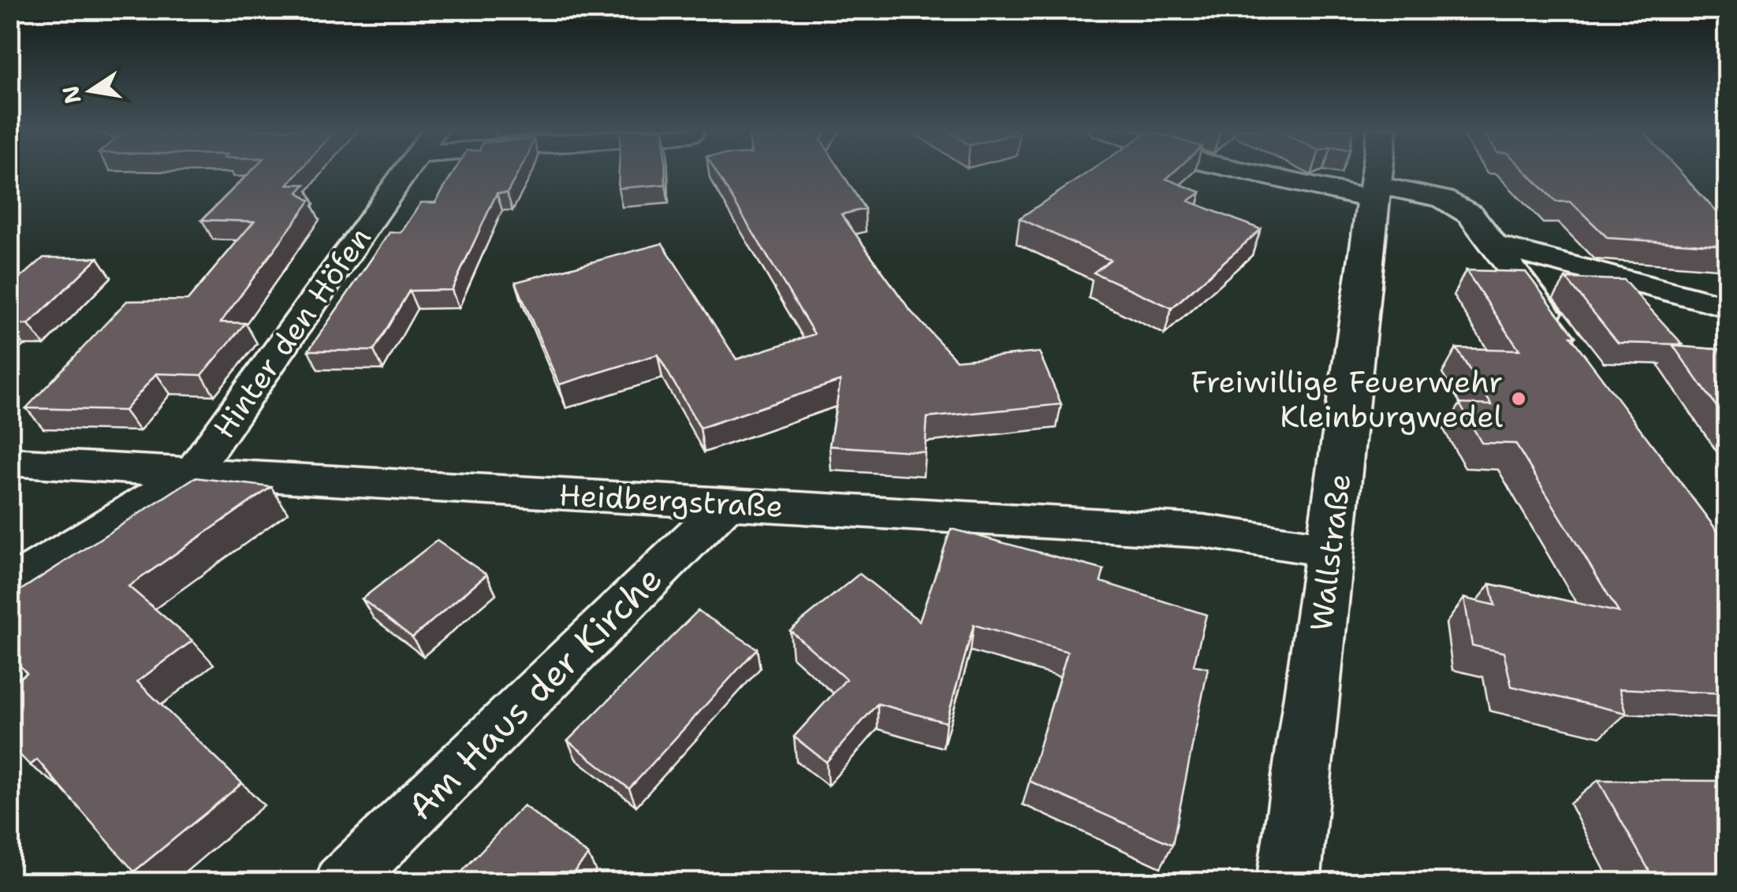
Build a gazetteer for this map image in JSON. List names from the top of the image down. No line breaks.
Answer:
{"streets":{"street":["Hinter den Höfen","Heidbergstraße","Wallstraße","Am Haus der Kirche"]},"crossings":[["Hinter den Höfen","Heidbergstraße"],["Heidbergstraße","Wallstraße"],["Heidbergstraße","Am Haus der Kirche"]],"places":["Freiwillige Feuerwehr Kleinburgwedel"],"north":"left"}
